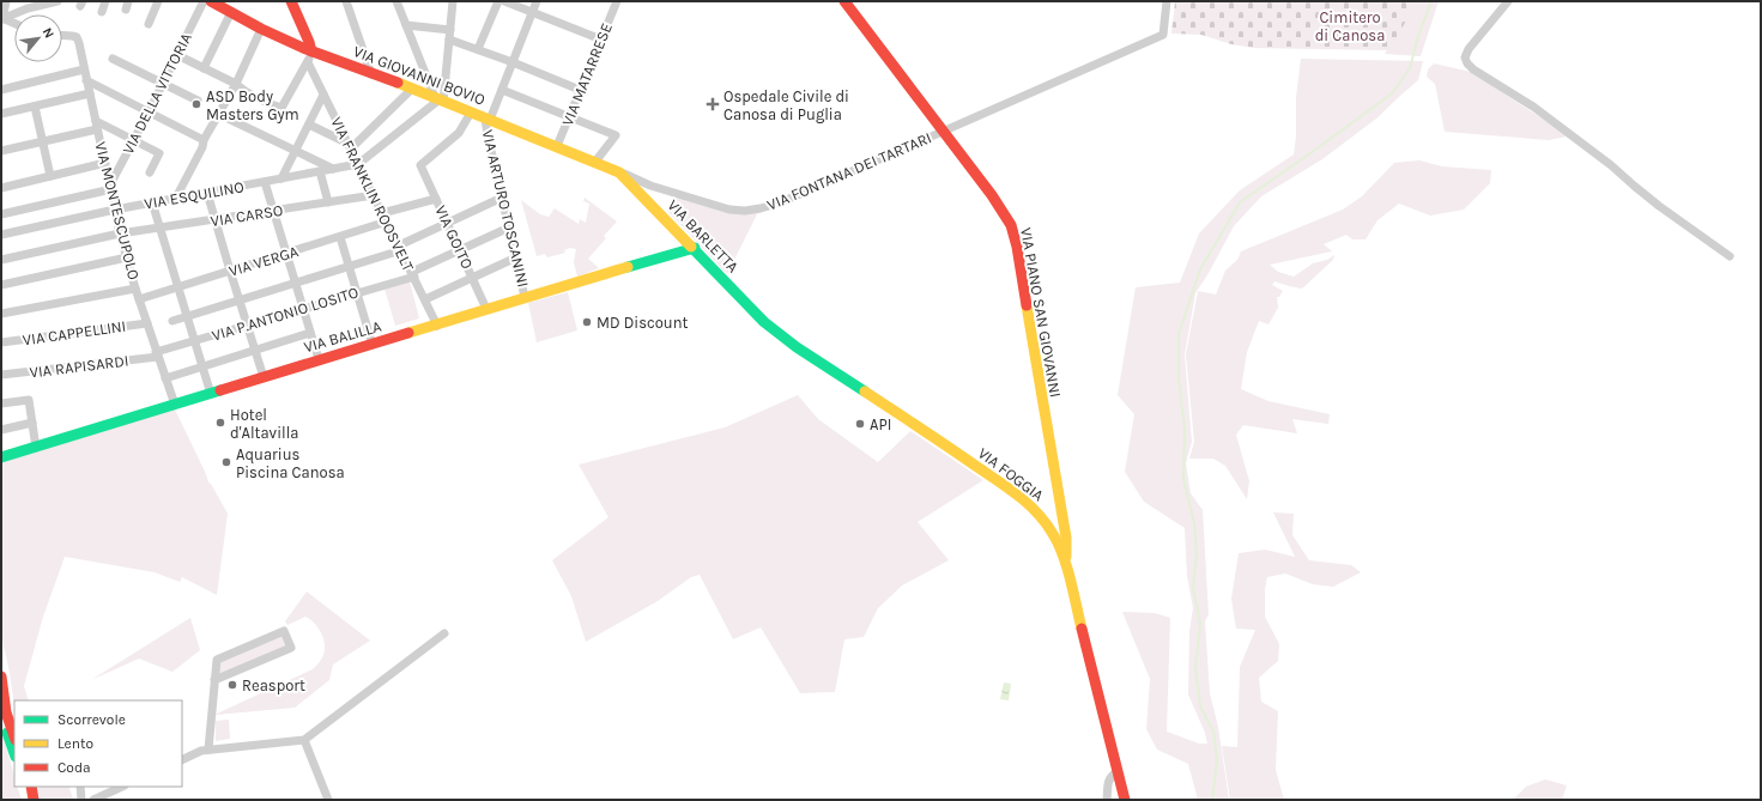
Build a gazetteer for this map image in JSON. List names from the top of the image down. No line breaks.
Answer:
{"streets":{"street":["VIA MATARRESE","VIA GIOVANNI BOVIO","VIA DELLA VITTORIA","VIA FONTANA DEI TARTARI","VIA FRANKLIN ROOSVELT","VIA ESQUILINO","VIA ARTURO TOSCANINI","VIA MONTESCUPOLO","VIA CARSO","VIA BARLETTA","VIA GOITO","VIA VERGA","VIA PIANO SAN GIOVANNI","VIA P.ANTONIO LOSITO","VIA CAPPELLINI","VIA BALILLA","VIA RAPISARDI","VIA FOGGIA"]},"crossings":[["VIA MATARRESE","VIA GIOVANNI BOVIO"],["VIA GIOVANNI BOVIO","VIA FONTANA DEI TARTARI"],["VIA GIOVANNI BOVIO","VIA FRANKLIN ROOSVELT"],["VIA GIOVANNI BOVIO","VIA ARTURO TOSCANINI"],["VIA GIOVANNI BOVIO","VIA BARLETTA"],["VIA GIOVANNI BOVIO","VIA GOITO"],["VIA DELLA VITTORIA","VIA MONTESCUPOLO"],["VIA FONTANA DEI TARTARI","VIA BARLETTA"],["VIA FONTANA DEI TARTARI","VIA PIANO SAN GIOVANNI"],["VIA FRANKLIN ROOSVELT","VIA ESQUILINO"],["VIA FRANKLIN ROOSVELT","VIA CARSO"],["VIA FRANKLIN ROOSVELT","VIA VERGA"],["VIA FRANKLIN ROOSVELT","VIA P.ANTONIO LOSITO"],["VIA FRANKLIN ROOSVELT","VIA BALILLA"],["VIA ESQUILINO","VIA MONTESCUPOLO"],["VIA ARTURO TOSCANINI","VIA P.ANTONIO LOSITO"],["VIA ARTURO TOSCANINI","VIA BALILLA"],["VIA MONTESCUPOLO","VIA CARSO"],["VIA MONTESCUPOLO","VIA VERGA"],["VIA MONTESCUPOLO","VIA P.ANTONIO LOSITO"],["VIA MONTESCUPOLO","VIA CAPPELLINI"],["VIA MONTESCUPOLO","VIA BALILLA"],["VIA MONTESCUPOLO","VIA RAPISARDI"],["VIA BARLETTA","VIA BALILLA"],["VIA BARLETTA","VIA FOGGIA"],["VIA GOITO","VIA VERGA"],["VIA GOITO","VIA P.ANTONIO LOSITO"],["VIA GOITO","VIA BALILLA"],["VIA PIANO SAN GIOVANNI","VIA FOGGIA"],["VIA P.ANTONIO LOSITO","VIA RAPISARDI"]],"parks":["Cimitero di Canosa"],"places":{"other":["ASD Body Masters Gym","MD Discount","Hotel d'Altavilla","API","Aquarius Piscina Canosa","Reasport"],"health":["Ospedale Civile di Canosa di Puglia"]},"legend":["Scorrevole","Lento","Coda"],"north":"top right"}
